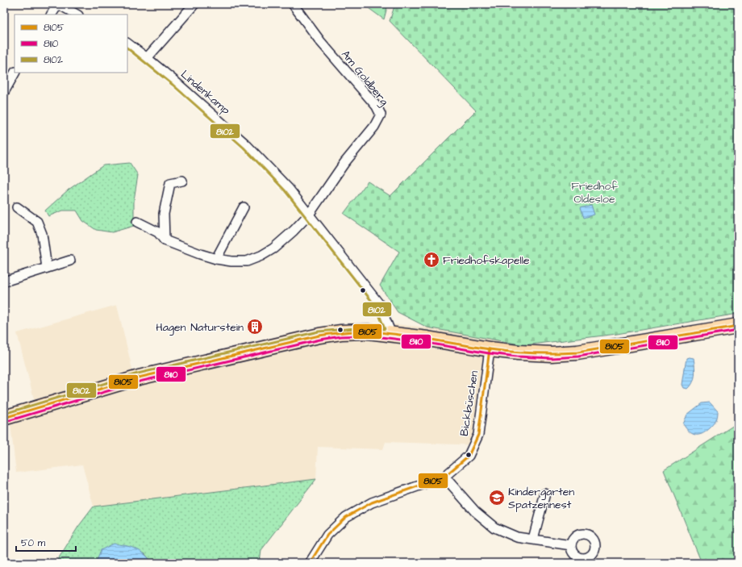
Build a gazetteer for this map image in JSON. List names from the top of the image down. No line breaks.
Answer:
{"streets":{"street":["Am Goldberg","Lindenkamp","Bickbüschen"]},"crossings":[["Am Goldberg","Lindenkamp"]],"parks":["Friedhof Oldesloe"],"places":{"church":["Friedhofskapelle"],"building":["Hagen Naturstein"],"school or university":["Kindergarten Spatzennest"]},"lines":["transit line 8102","transit line 8105","transit line 8110"],"legend":["8105","8110","8102"],"scale_bar":"50 m"}
